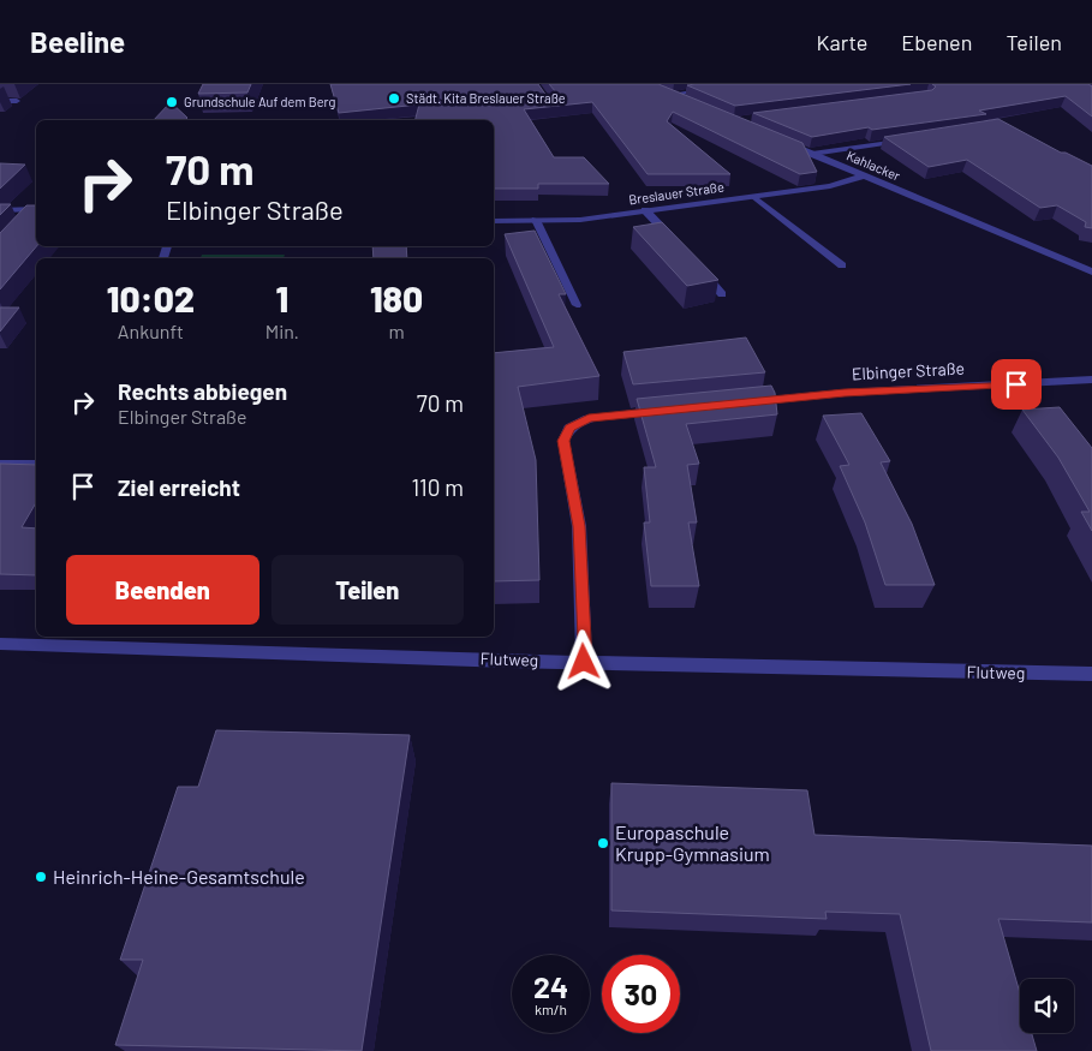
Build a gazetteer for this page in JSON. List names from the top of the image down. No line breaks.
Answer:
{"streets":{"street":["Kahlacker","Breslauer Straße","Elbinger Straße","Flutweg"]},"crossings":[["Kahlacker","Breslauer Straße"]],"places":["Städt. Kita Breslauer Straße","Grundschule Auf dem Berg","Europaschule Krupp-Gymnasium","Heinrich-Heine-Gesamtschule"],"page":{"header":"Beeline","nav":["Karte","Ebenen","Teilen"],"turn":["70 m","Elbinger Straße"],"eta":["10:02","Ankunft","1","Min.","180","m"],"list":[{"name":"Rechts abbiegen","note":"Elbinger Straße","value":"70 m"},{"name":"Ziel erreicht","value":"110 m"}],"buttons":["Beenden","Teilen"],"speed":"24 km/h","limit":"30"}}
